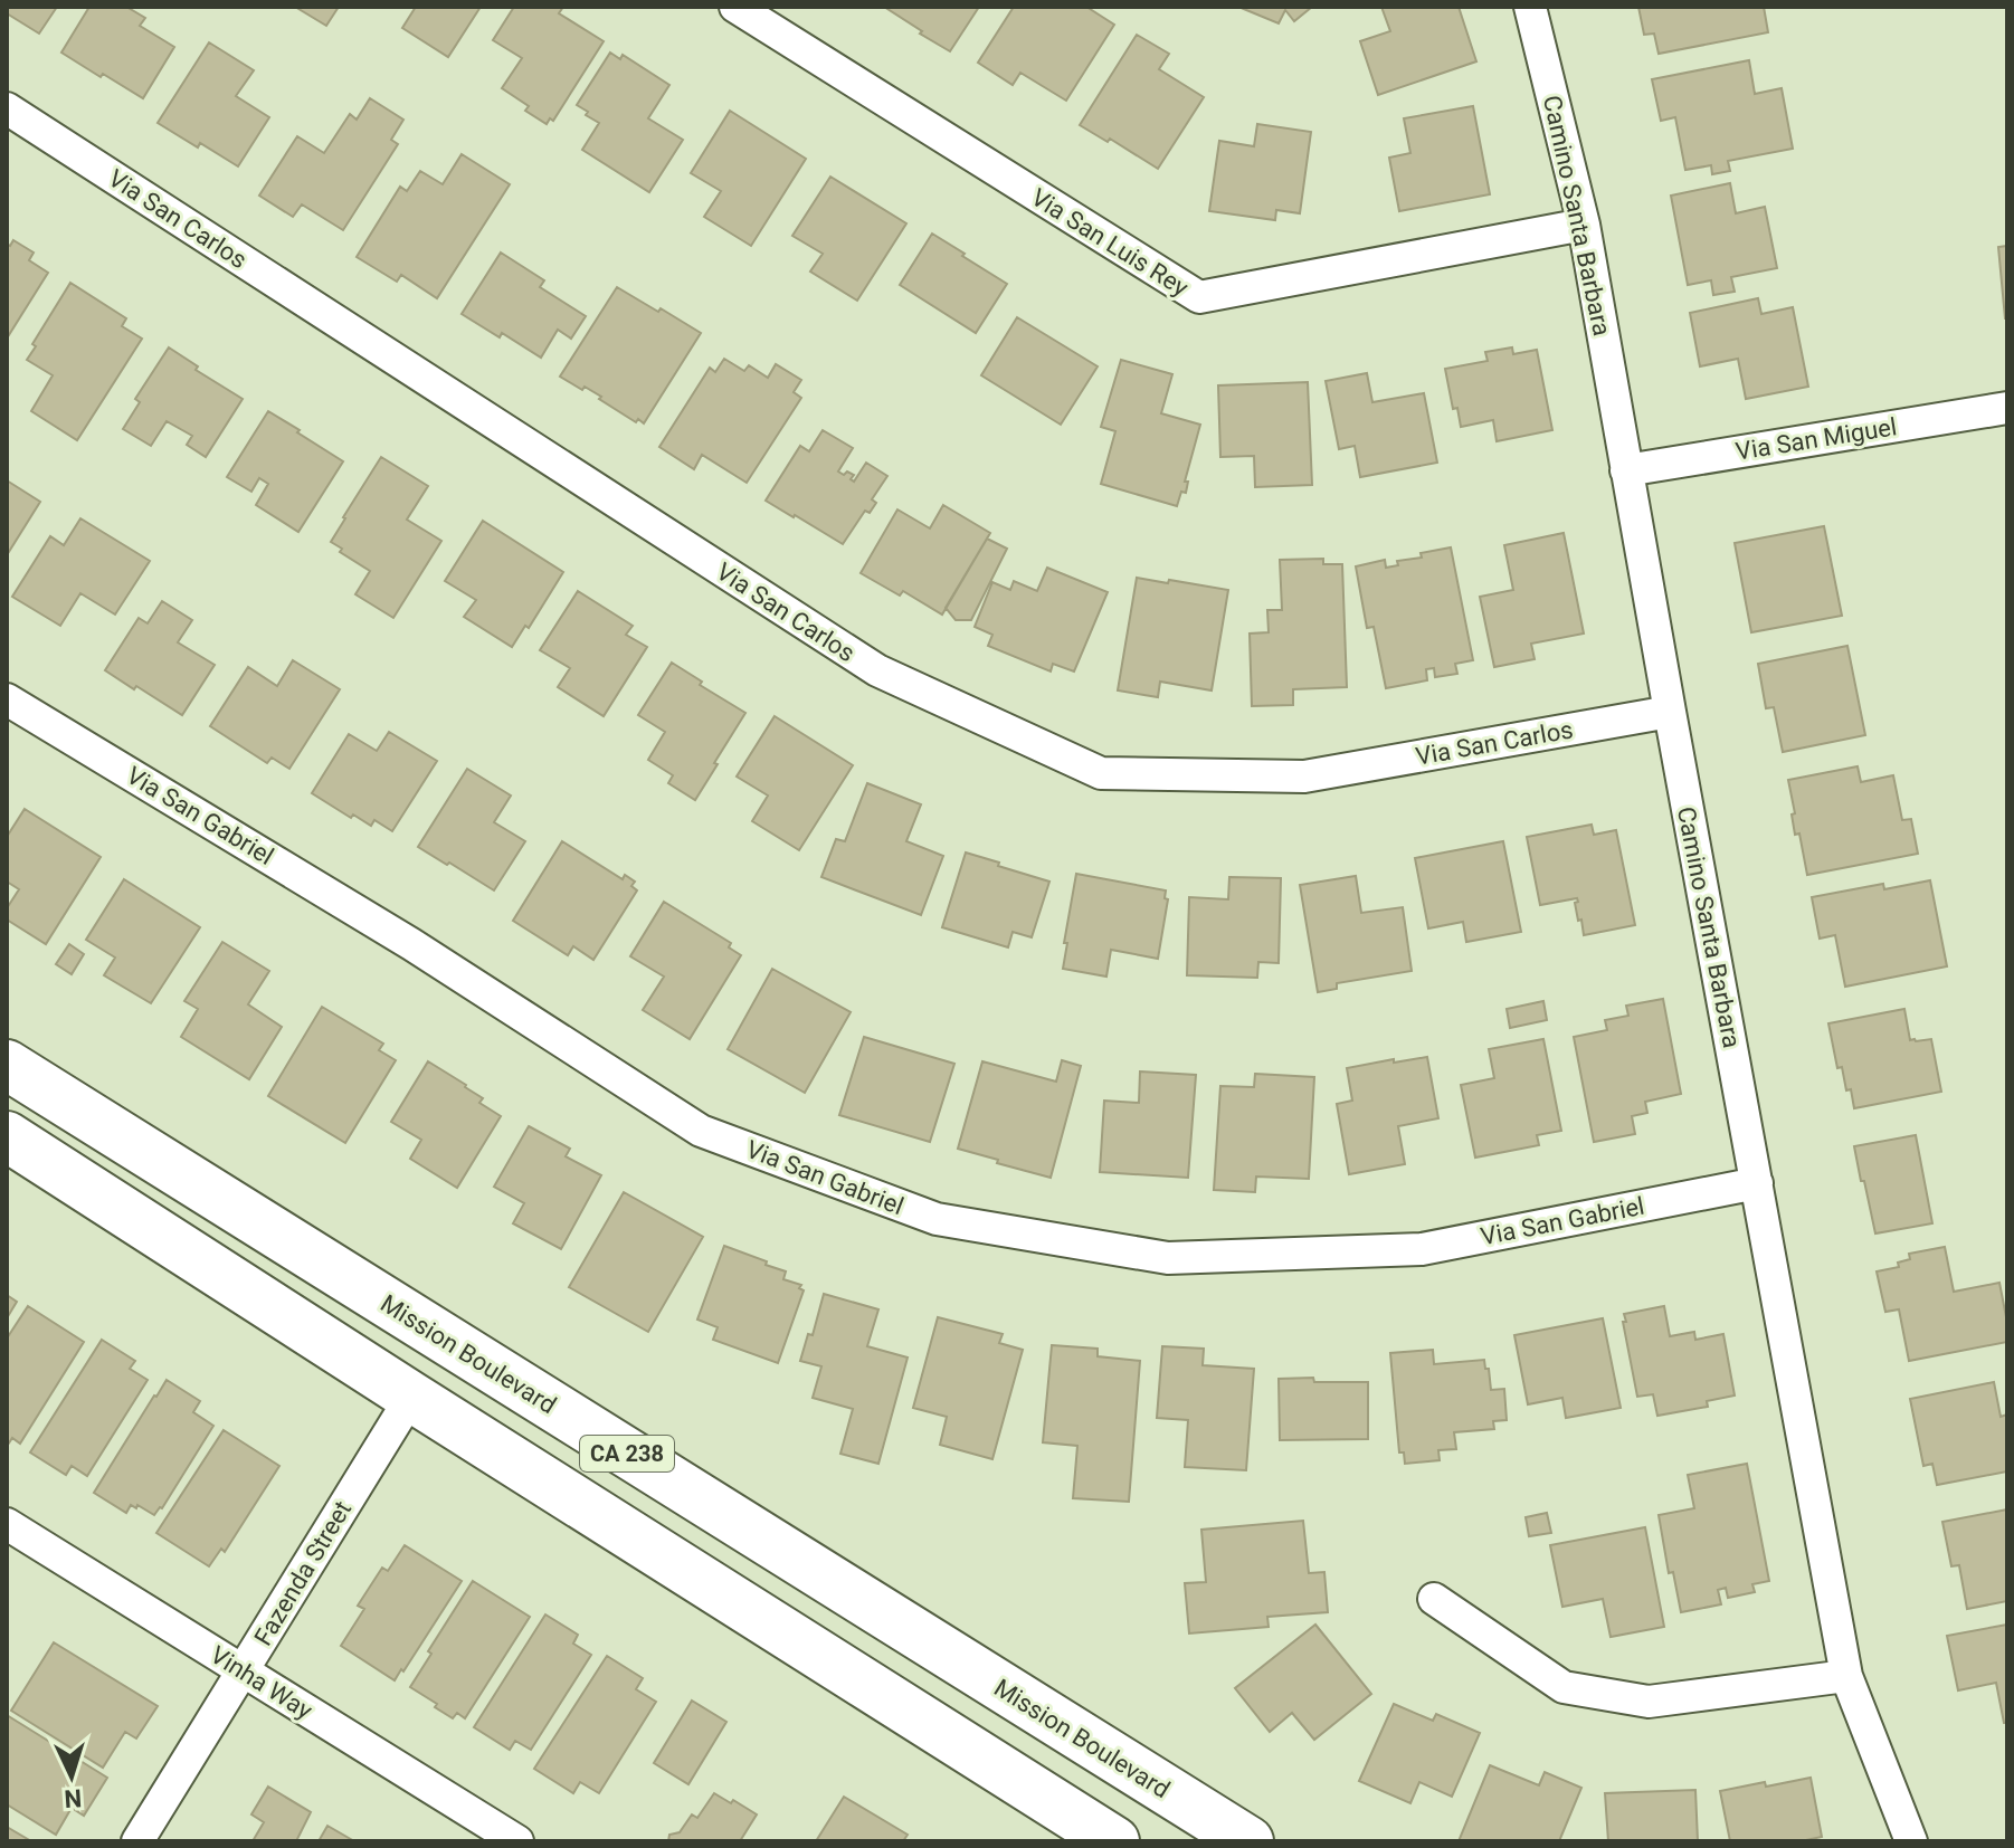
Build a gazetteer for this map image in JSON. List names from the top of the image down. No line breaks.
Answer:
{"streets":{"main road":["Mission Boulevard","CA 238"],"street":["Camino Santa Barbara","Via San Carlos","Via San Luis Rey","Via San Miguel","Via San Gabriel","Fazenda Street","Vinha Way"]},"crossings":[["Camino Santa Barbara","Via San Carlos"],["Camino Santa Barbara","Via San Luis Rey"],["Camino Santa Barbara","Via San Miguel"],["Camino Santa Barbara","Via San Gabriel"],["CA 238","Fazenda Street"],["Fazenda Street","Vinha Way"]],"north":"bottom"}
